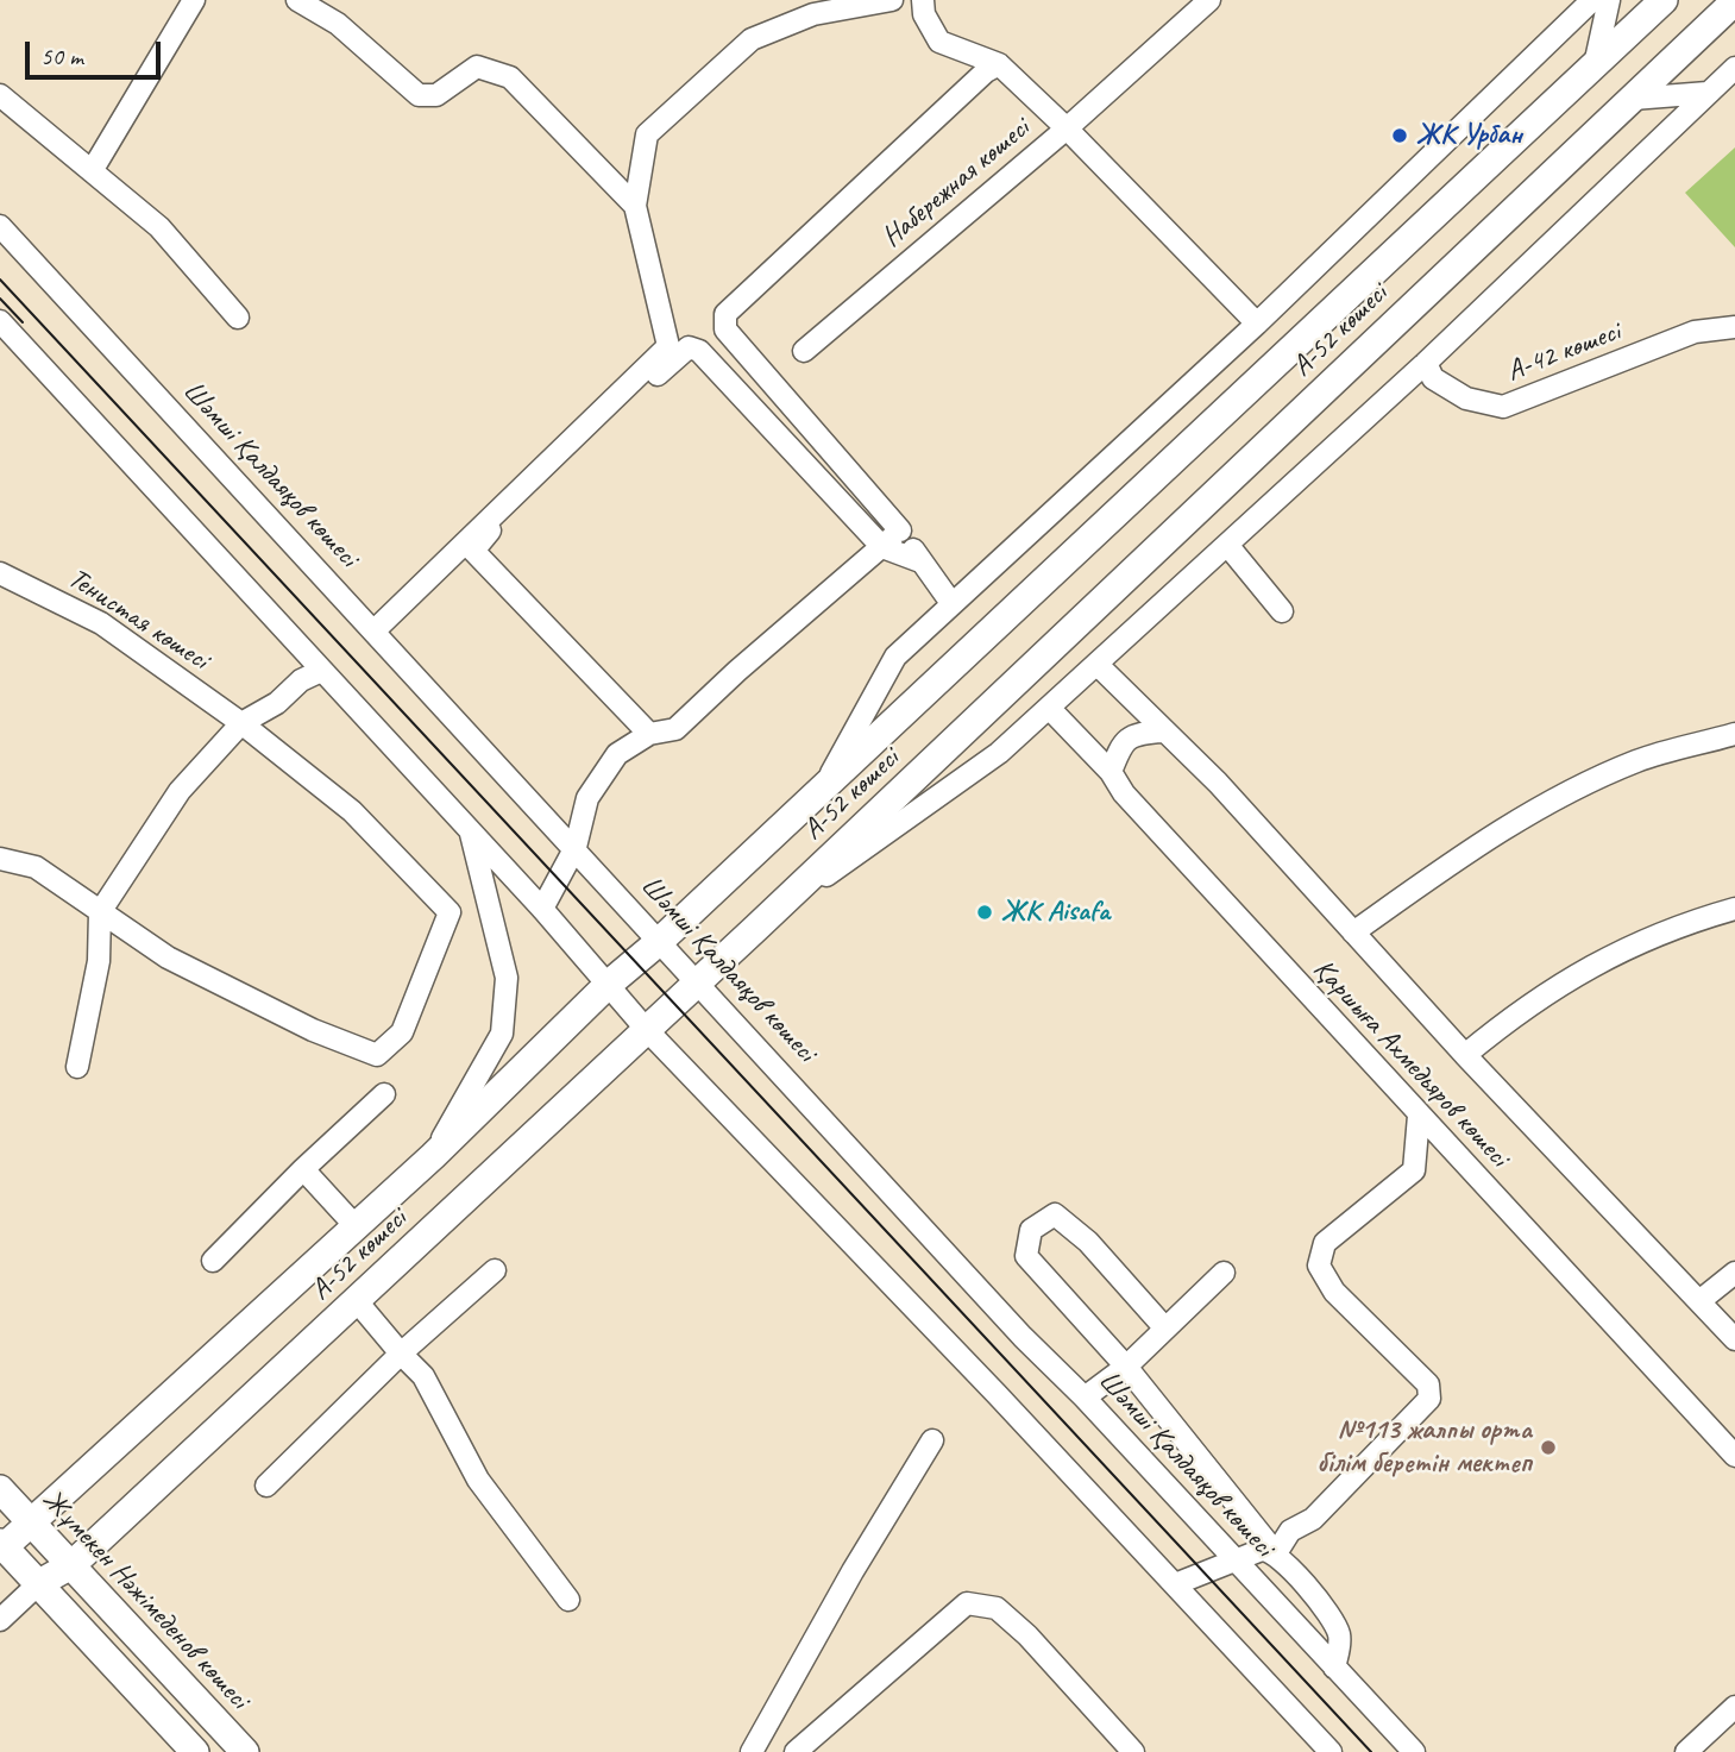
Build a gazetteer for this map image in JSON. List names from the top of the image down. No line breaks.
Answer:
{"streets":{"main road":["А-52 көшесі","Жұмекен Нәжімеденов көшесі"],"street":["Набережная көшесі","А-42 көшесі","Шәмші Қалдаяқов көшесі","Тенистая көшесі","Қаршыға Ахмедьяров көшесі"]},"crossings":[["А-52 көшесі","Шәмші Қалдаяқов көшесі"],["А-52 көшесі","Жұмекен Нәжімеденов көшесі"]],"places":["ЖК Урбан","ЖК Aisafa","№113 жалпы орта білім беретін мектеп"],"scale_bar":"50 m"}
